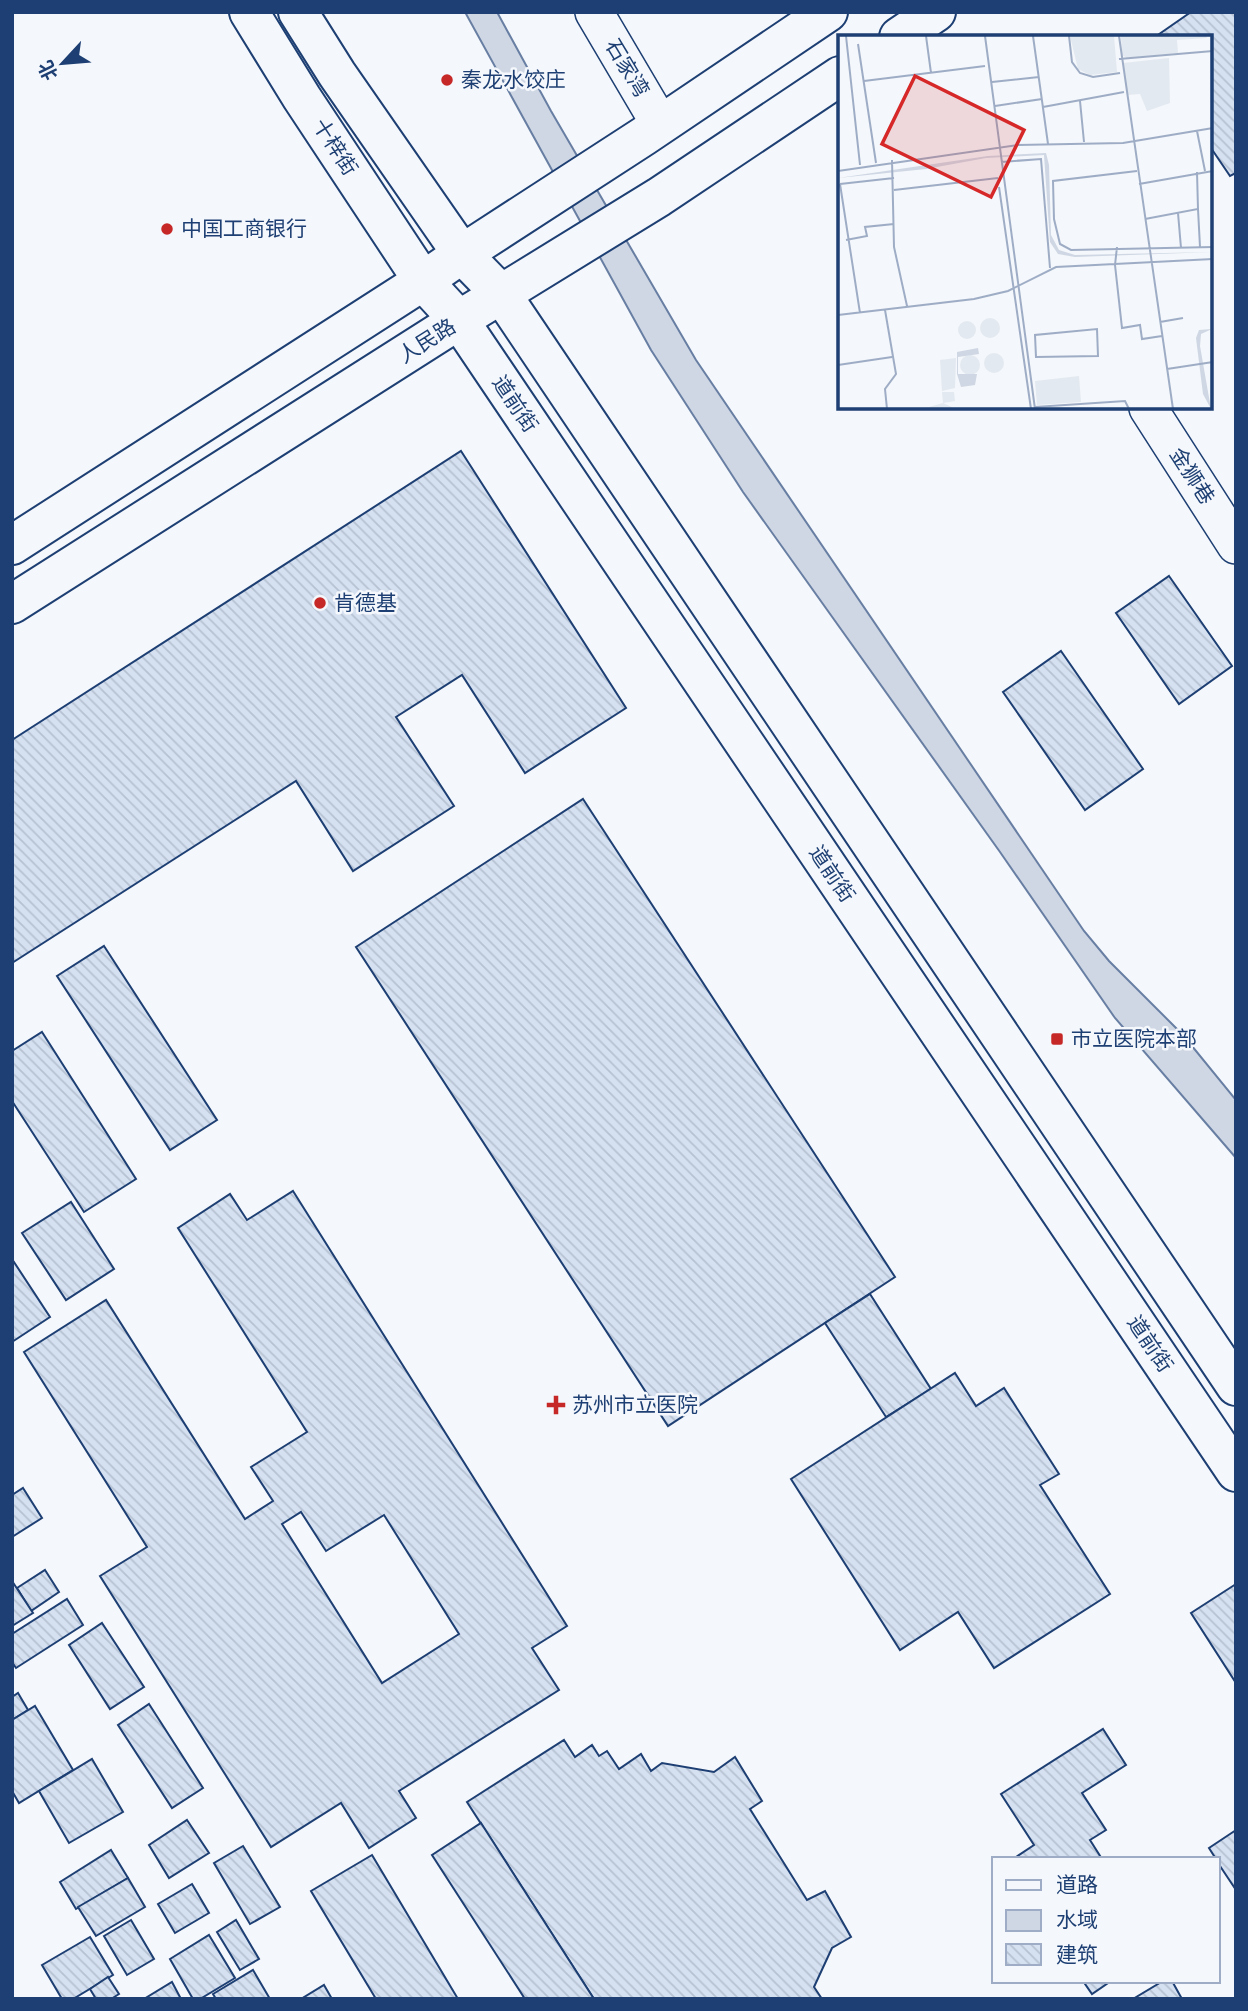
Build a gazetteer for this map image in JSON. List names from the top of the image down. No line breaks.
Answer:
{"streets":{"main road":["十梓街","人民路","道前街"],"street":["石家湾","金狮巷"]},"crossings":[["十梓街","道前街"],["人民路","道前街"]],"places":{"other":["秦龙水饺庄","中国工商银行","肯德基"],"transit":["市立医院本部"],"health":["苏州市立医院"]},"legend":["道路","水域","建筑"],"north":"bottom left"}
